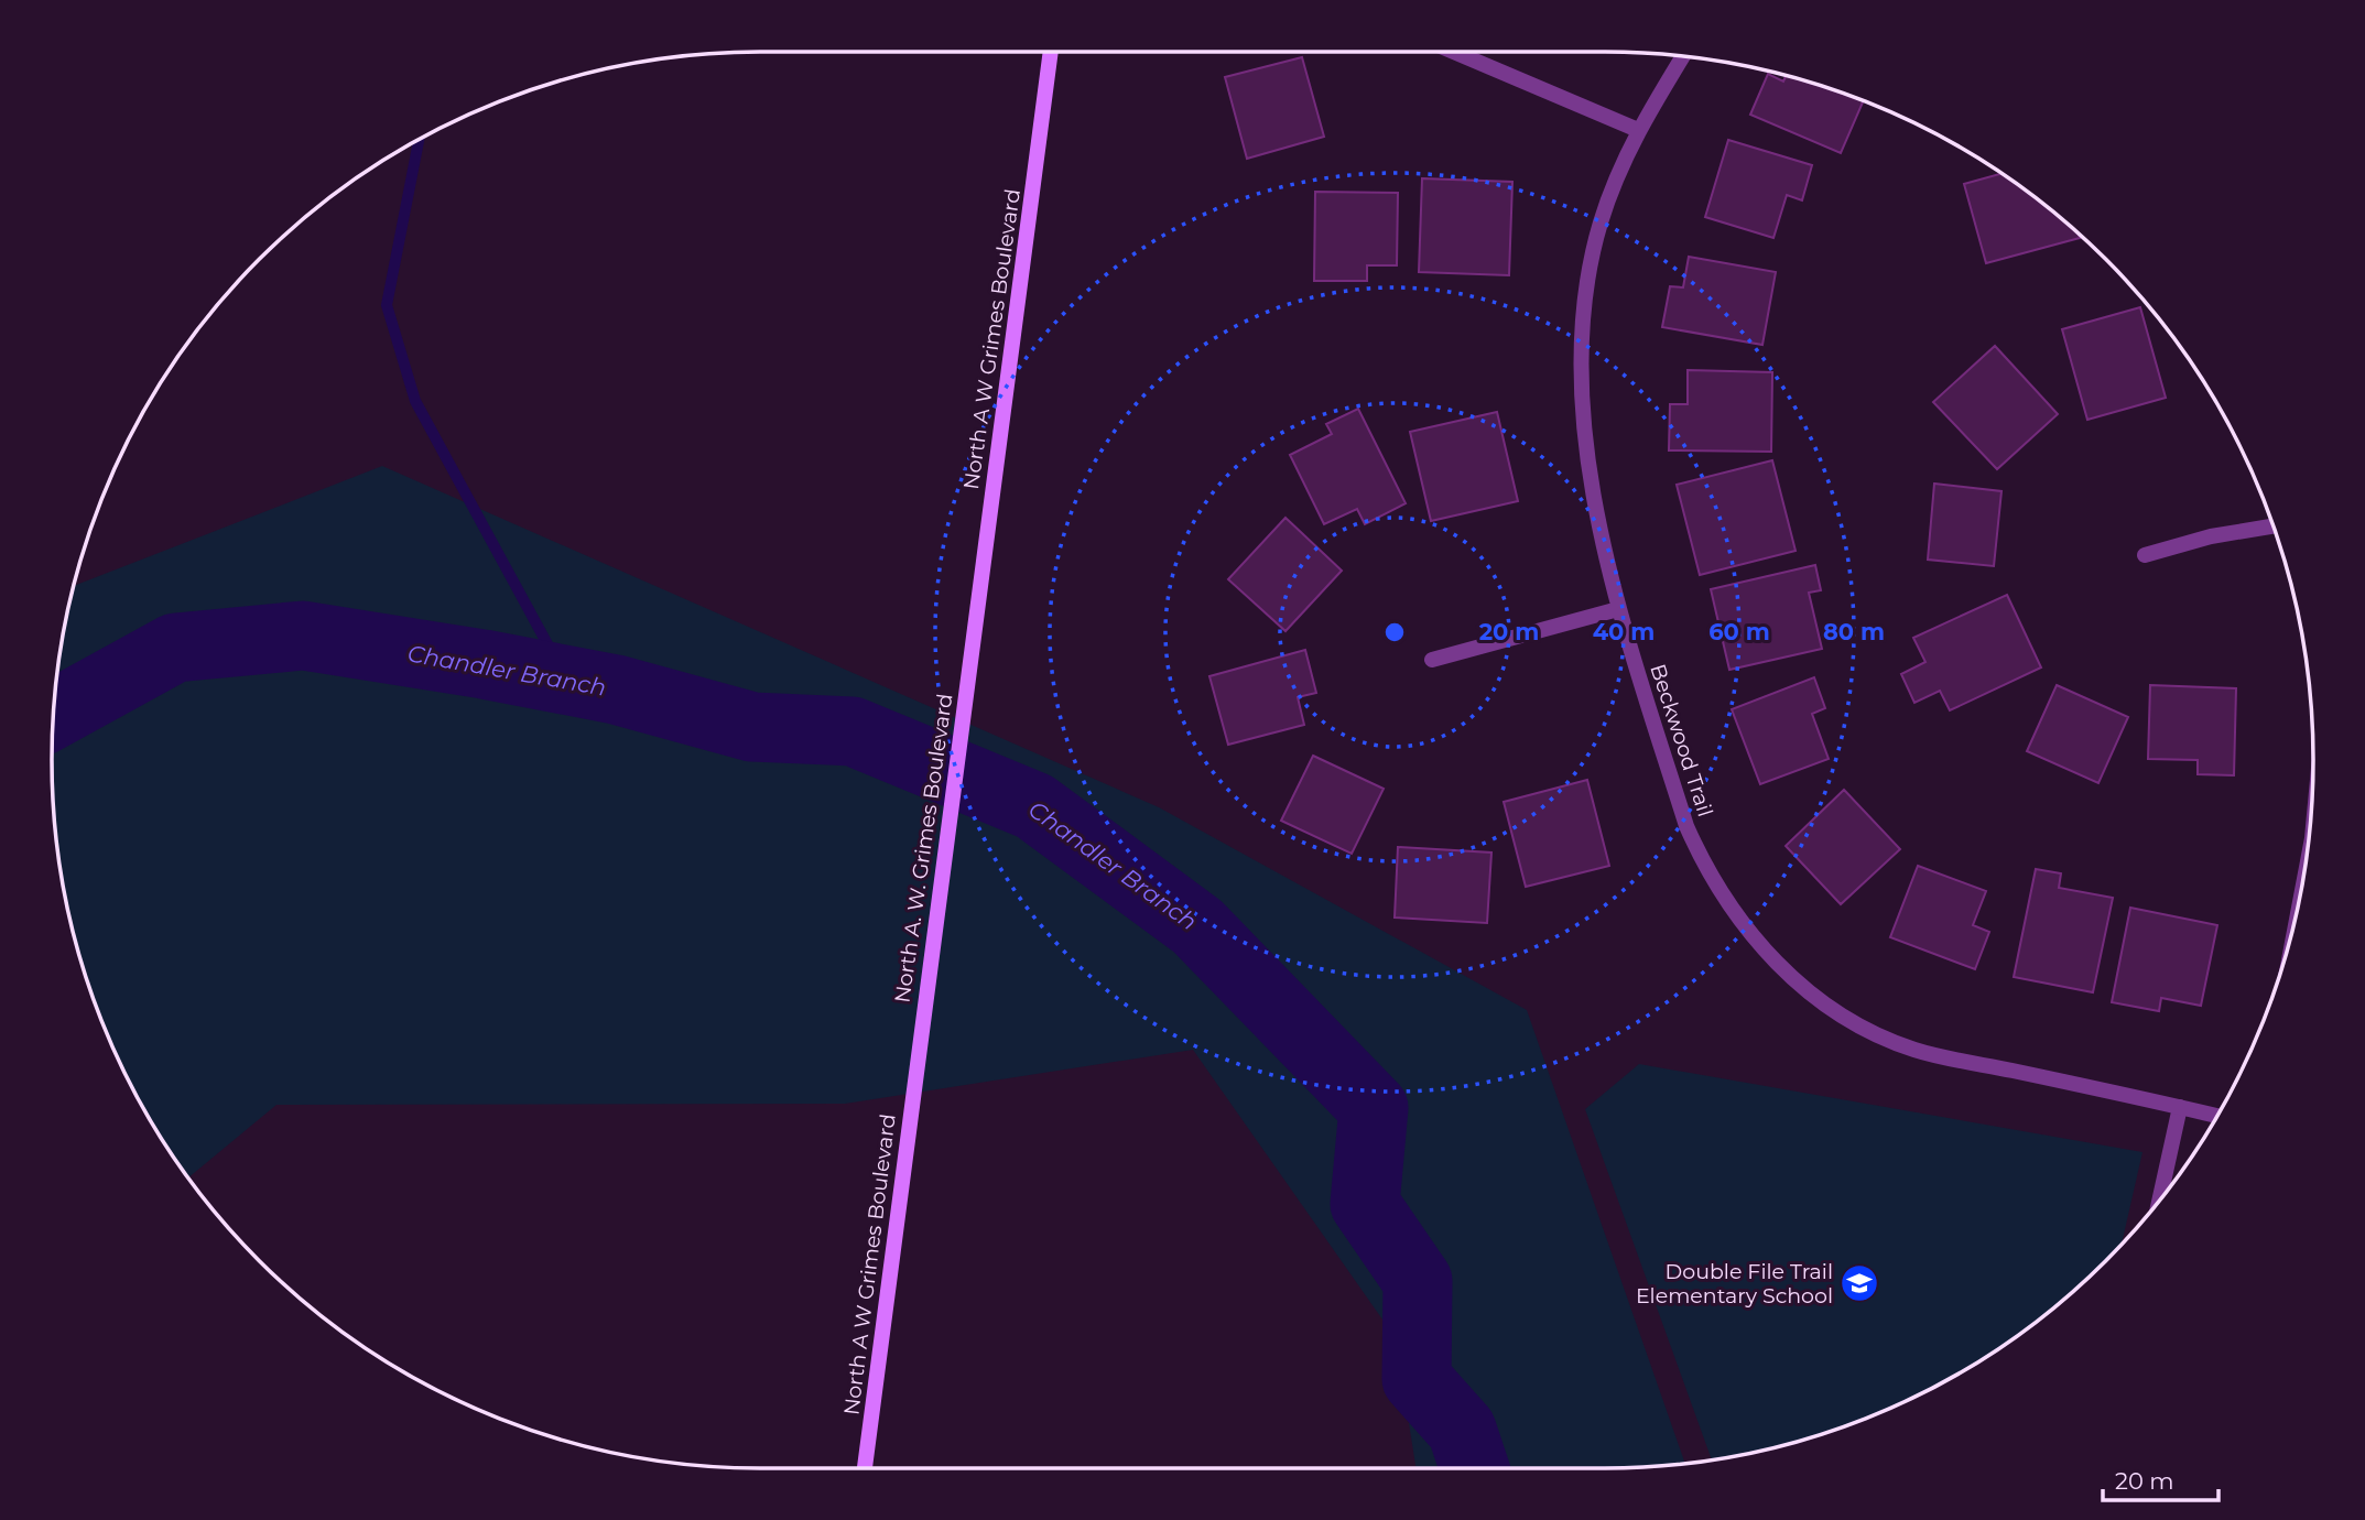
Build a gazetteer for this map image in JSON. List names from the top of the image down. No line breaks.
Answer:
{"streets":{"main road":["North A W Grimes Boulevard","North A. W. Grimes Boulevard"],"street":["Beckwood Trail"]},"crossings":[["North A W Grimes Boulevard","North A. W. Grimes Boulevard"]],"water":["Chandler Branch"],"places":{"school or university":["Double File Trail Elementary School"]},"scale_bar":"20 m","rings":["20 m","40 m","60 m","80 m"]}
